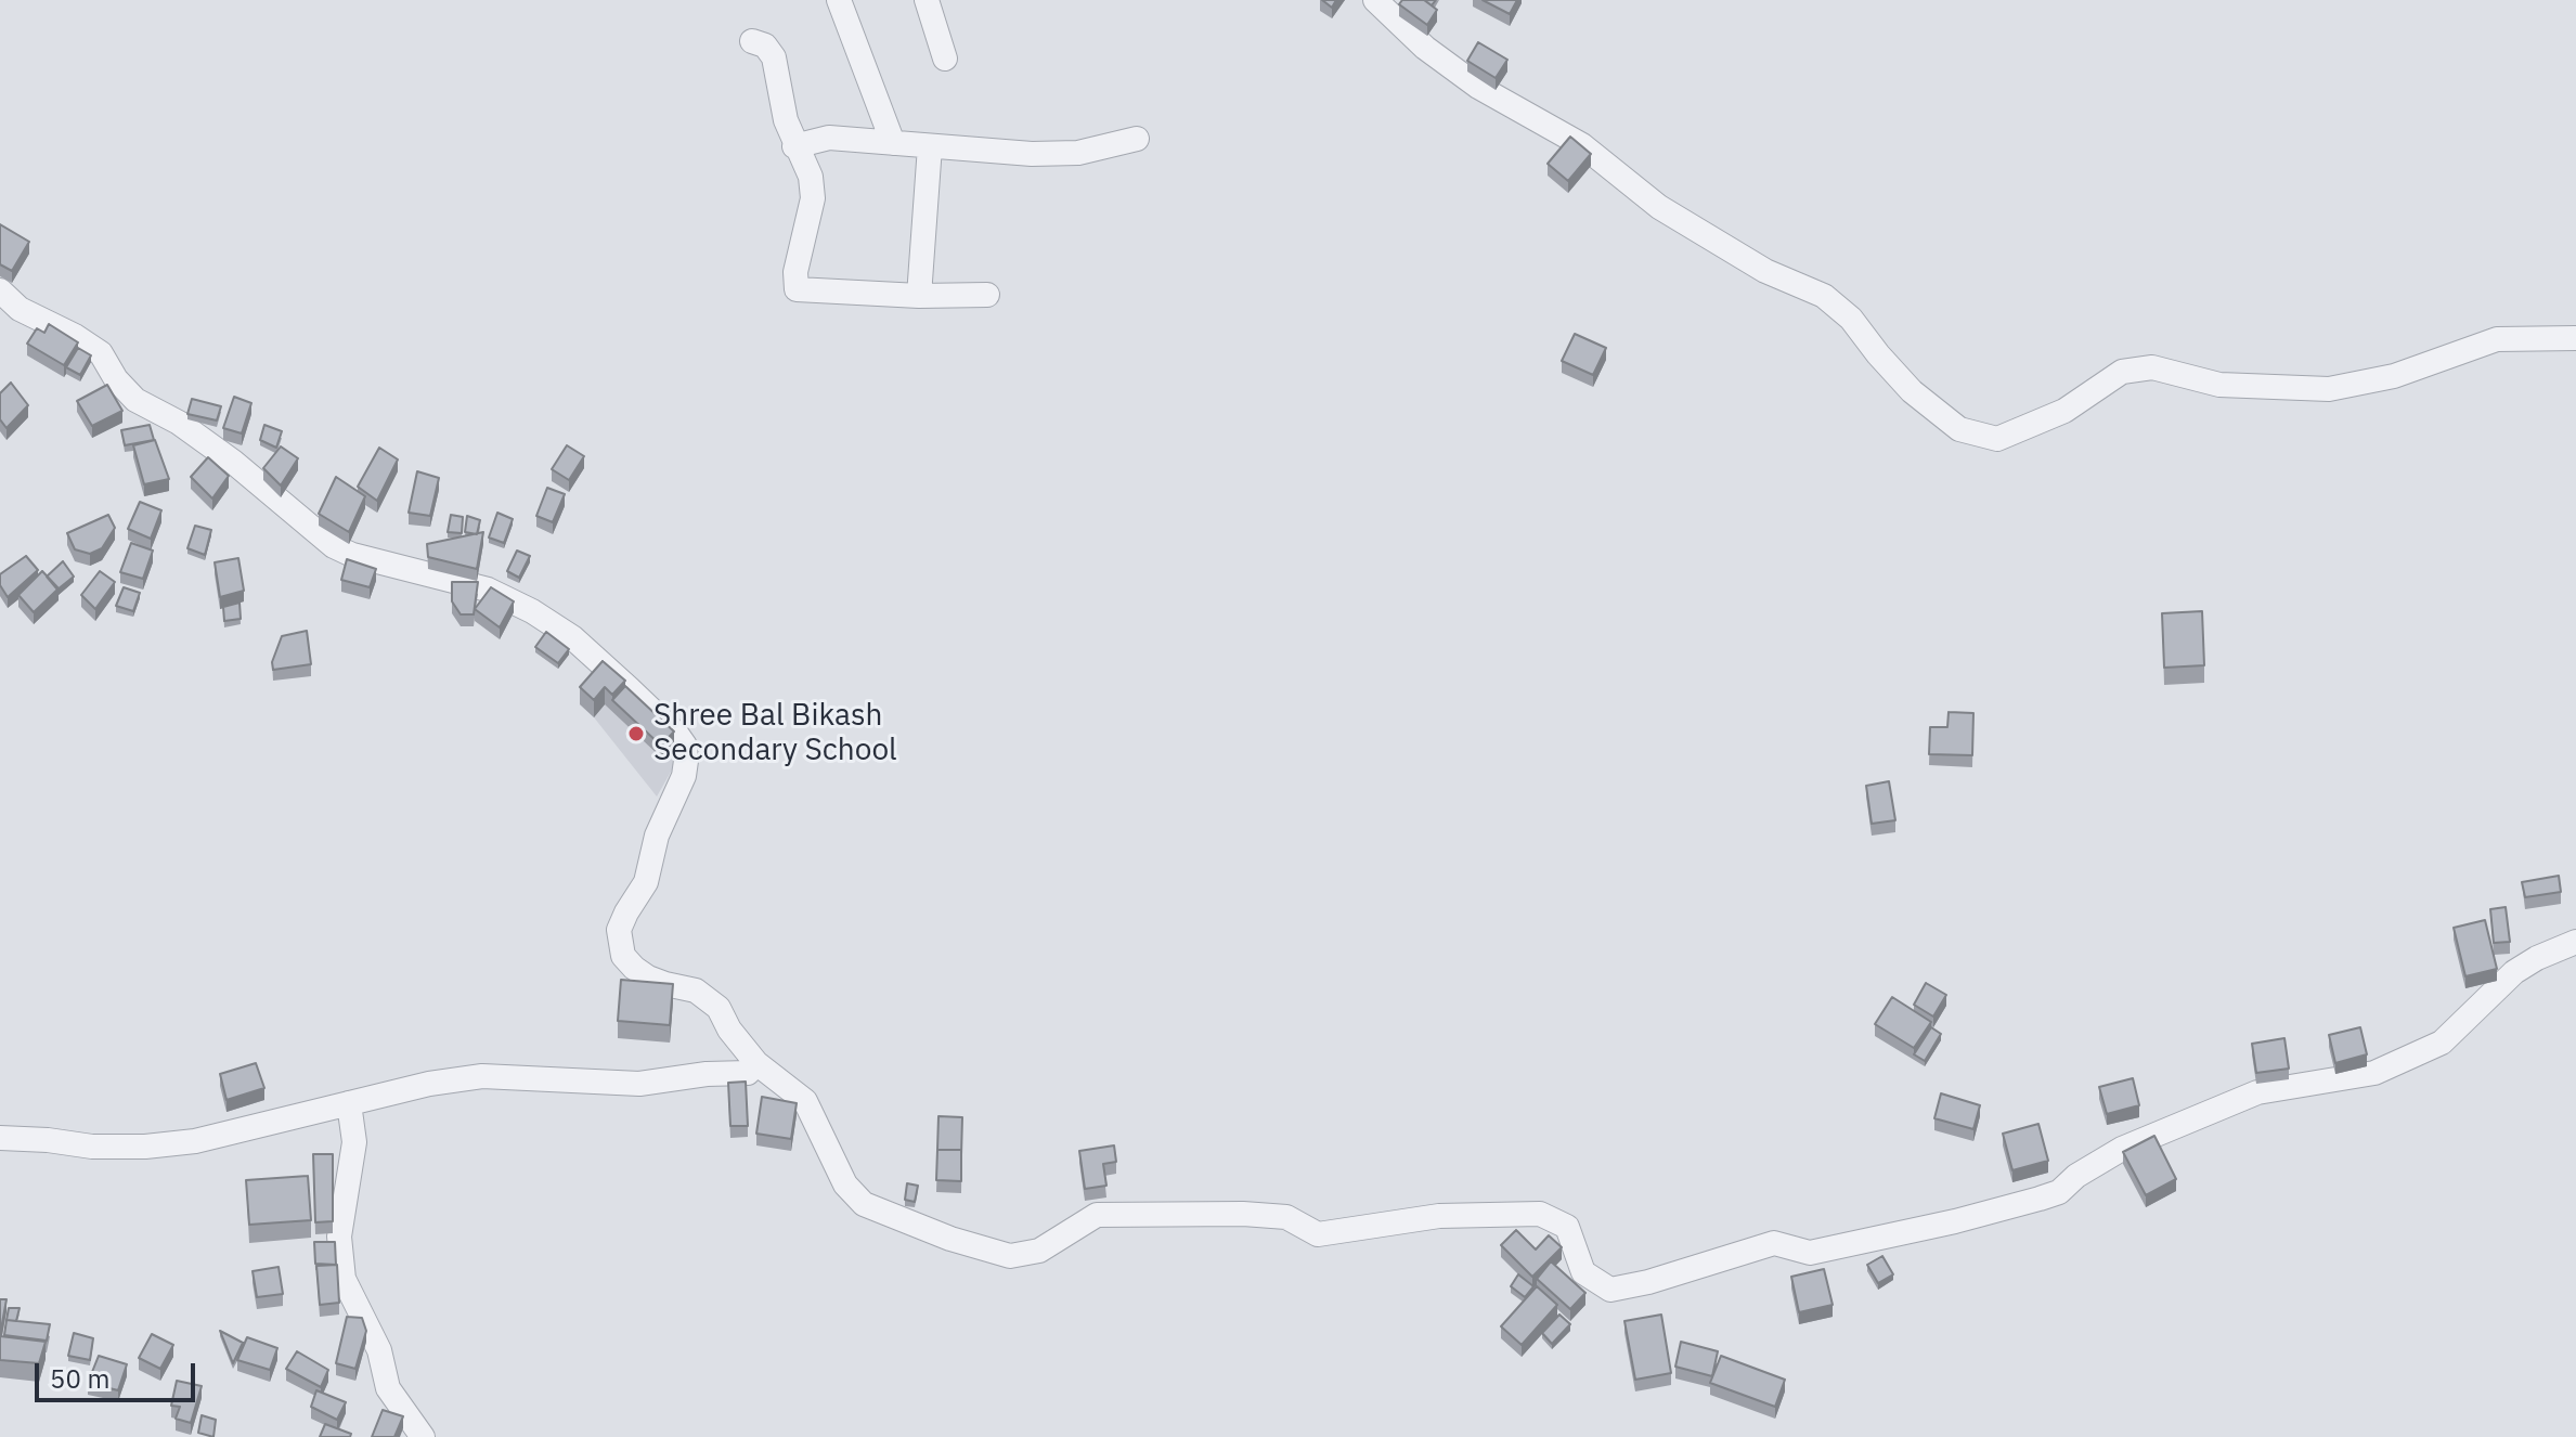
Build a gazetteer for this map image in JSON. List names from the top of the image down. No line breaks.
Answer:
{"places":["Shree Bal Bikash Secondary School"],"scale_bar":"50 m"}
